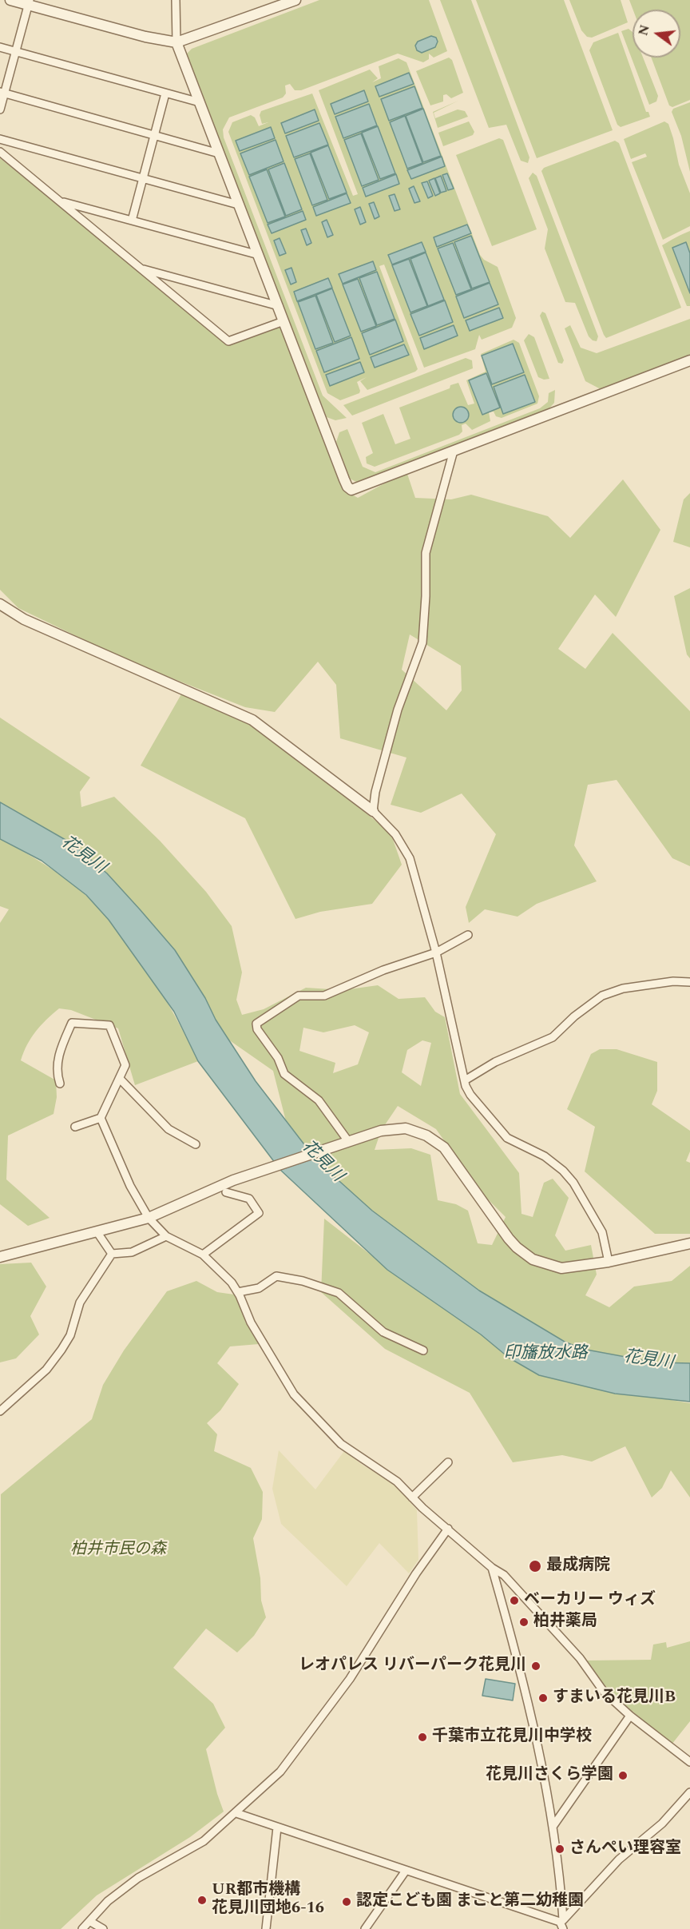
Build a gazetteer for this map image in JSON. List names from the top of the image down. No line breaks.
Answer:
{"water":["花見川","印旛放水路"],"parks":["柏井市民の森"],"places":["最成病院","ベーカリー ウィズ","柏井薬局","レオパレス リバーパーク花見川","すまいる花見川B","千葉市立花見川中学校","花見川さくら学園","さんぺい理容室","UR都市機構 花見川団地6-16","認定こども園 まこと第二幼稚園"],"north":"left"}
